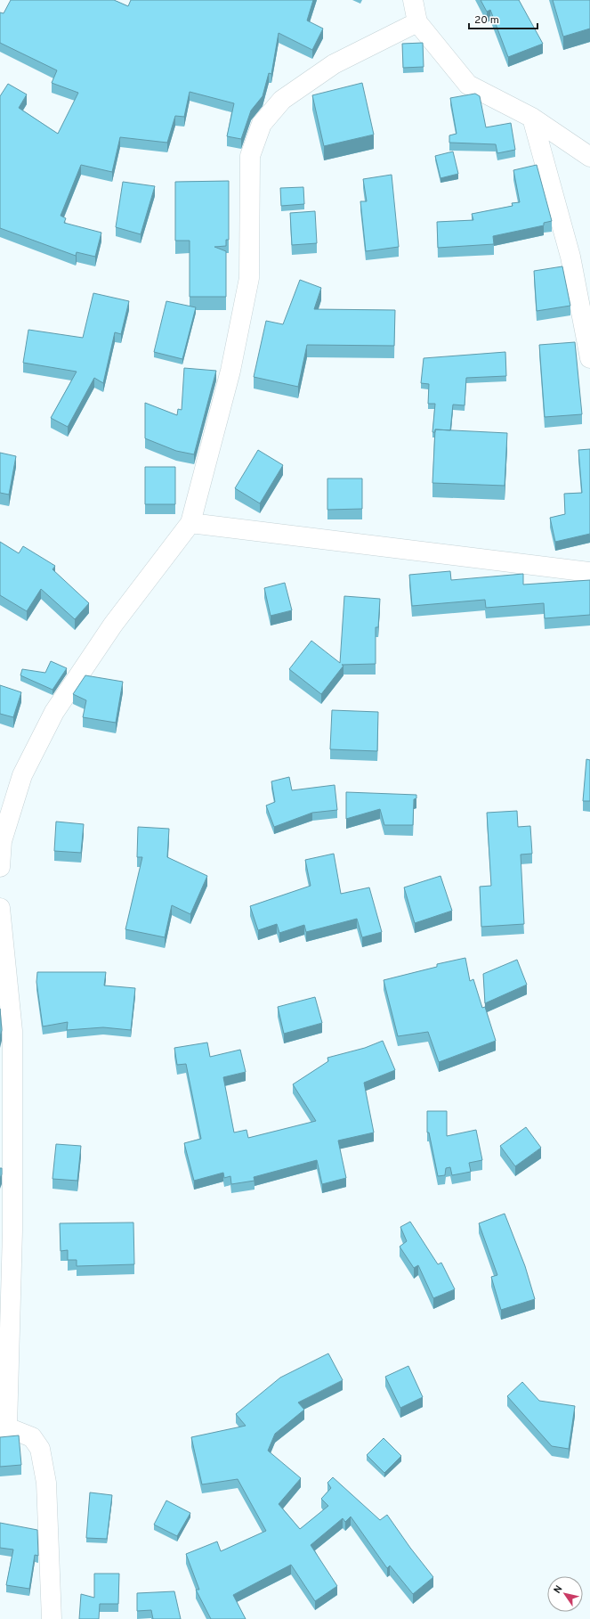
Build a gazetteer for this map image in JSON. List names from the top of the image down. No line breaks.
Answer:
{"scale_bar":"20 m","north":"top left"}
